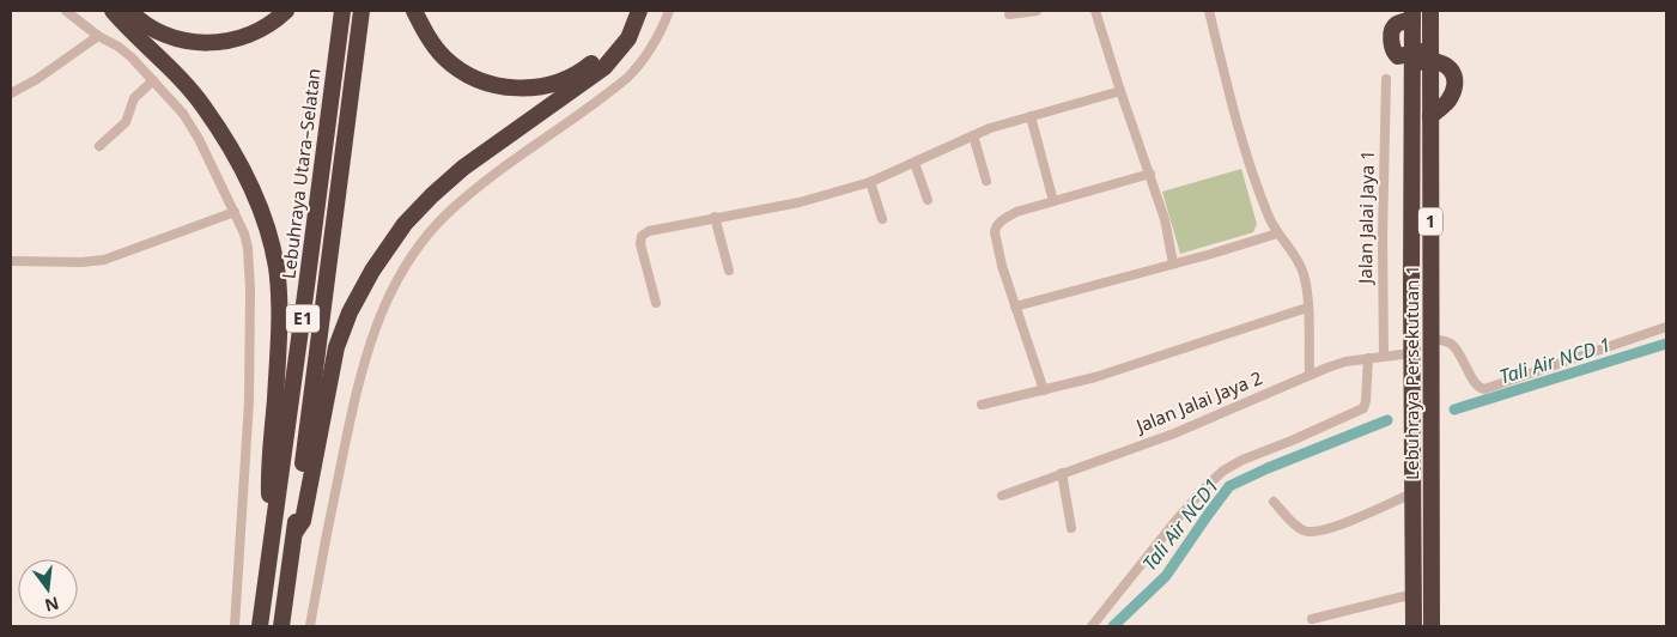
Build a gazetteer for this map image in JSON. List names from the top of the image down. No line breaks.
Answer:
{"streets":{"highway":["Lebuhraya Utara–Selatan","1","E1","Lebuhraya Persekutuan 1"],"street":["Jalan Jalai Jaya 1","Jalan Jalai Jaya 2"]},"crossings":[["Jalan Jalai Jaya 1","Jalan Jalai Jaya 2"],["Lebuhraya Persekutuan 1","Jalan Jalai Jaya 2"]],"water":["Tali Air NCD 1","Tali Air NCD1"],"north":"bottom"}
